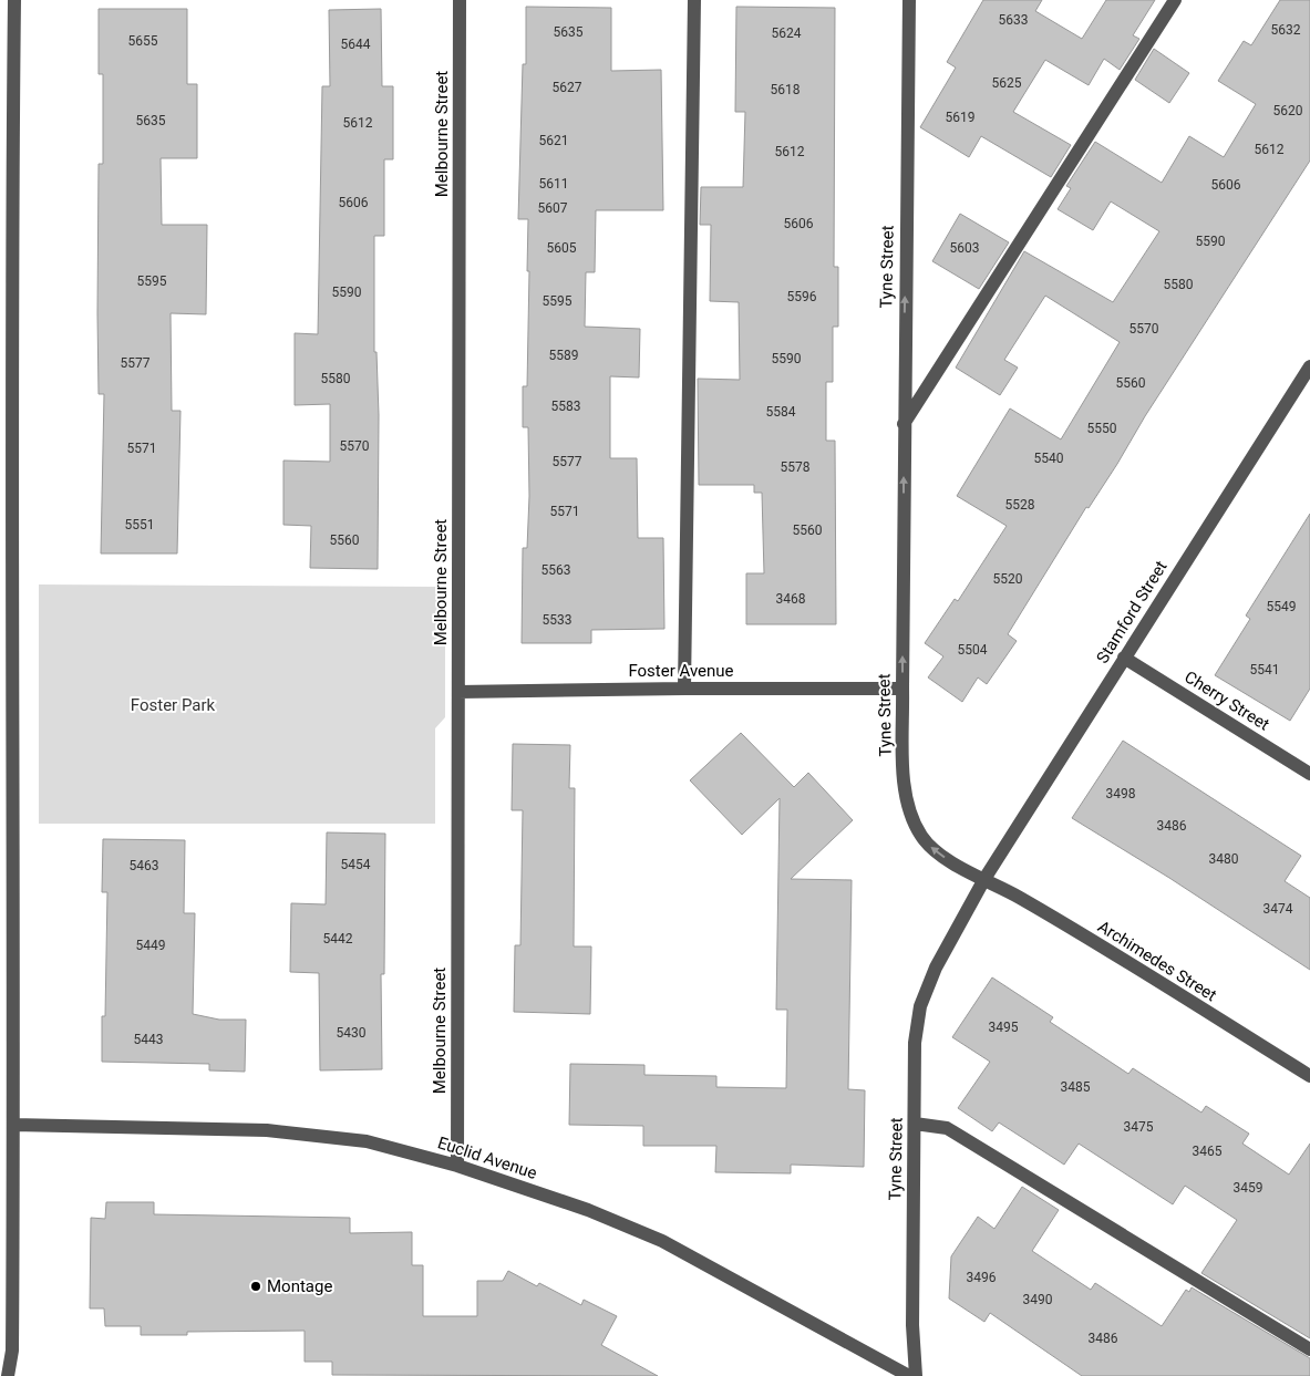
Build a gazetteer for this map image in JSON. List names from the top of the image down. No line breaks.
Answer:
{"streets":{"street":["Melbourne Street","Tyne Street","Stamford Street","Foster Avenue","Cherry Street","Archimedes Street","Euclid Avenue"]},"crossings":[["Melbourne Street","Foster Avenue"],["Melbourne Street","Euclid Avenue"],["Tyne Street","Stamford Street"],["Tyne Street","Foster Avenue"],["Tyne Street","Archimedes Street"],["Stamford Street","Cherry Street"],["Stamford Street","Archimedes Street"]],"one_way":["Tyne Street"],"parks":["Foster Park"],"places":["Montage"],"house_numbers":["5633","5632","5635","5624","5655","5644","5625","5627","5618","5620","5619","5635","5612","5621","5612","5612","5611","5606","5606","5607","5606","5590","5605","5603","5595","5580","5590","5596","5595","5570","5589","5590","5577","5580","5560","5583","5584","5550","5570","5571","5540","5577","5578","5528","5571","5551","5560","5560","5563","5520","3468","5549","5533","5504","5541","3498","3486","3480","5454","5463","3474","5442","5449","3495","5430","5443","3485","3475","3465","3459","3496","3490","3486"]}
